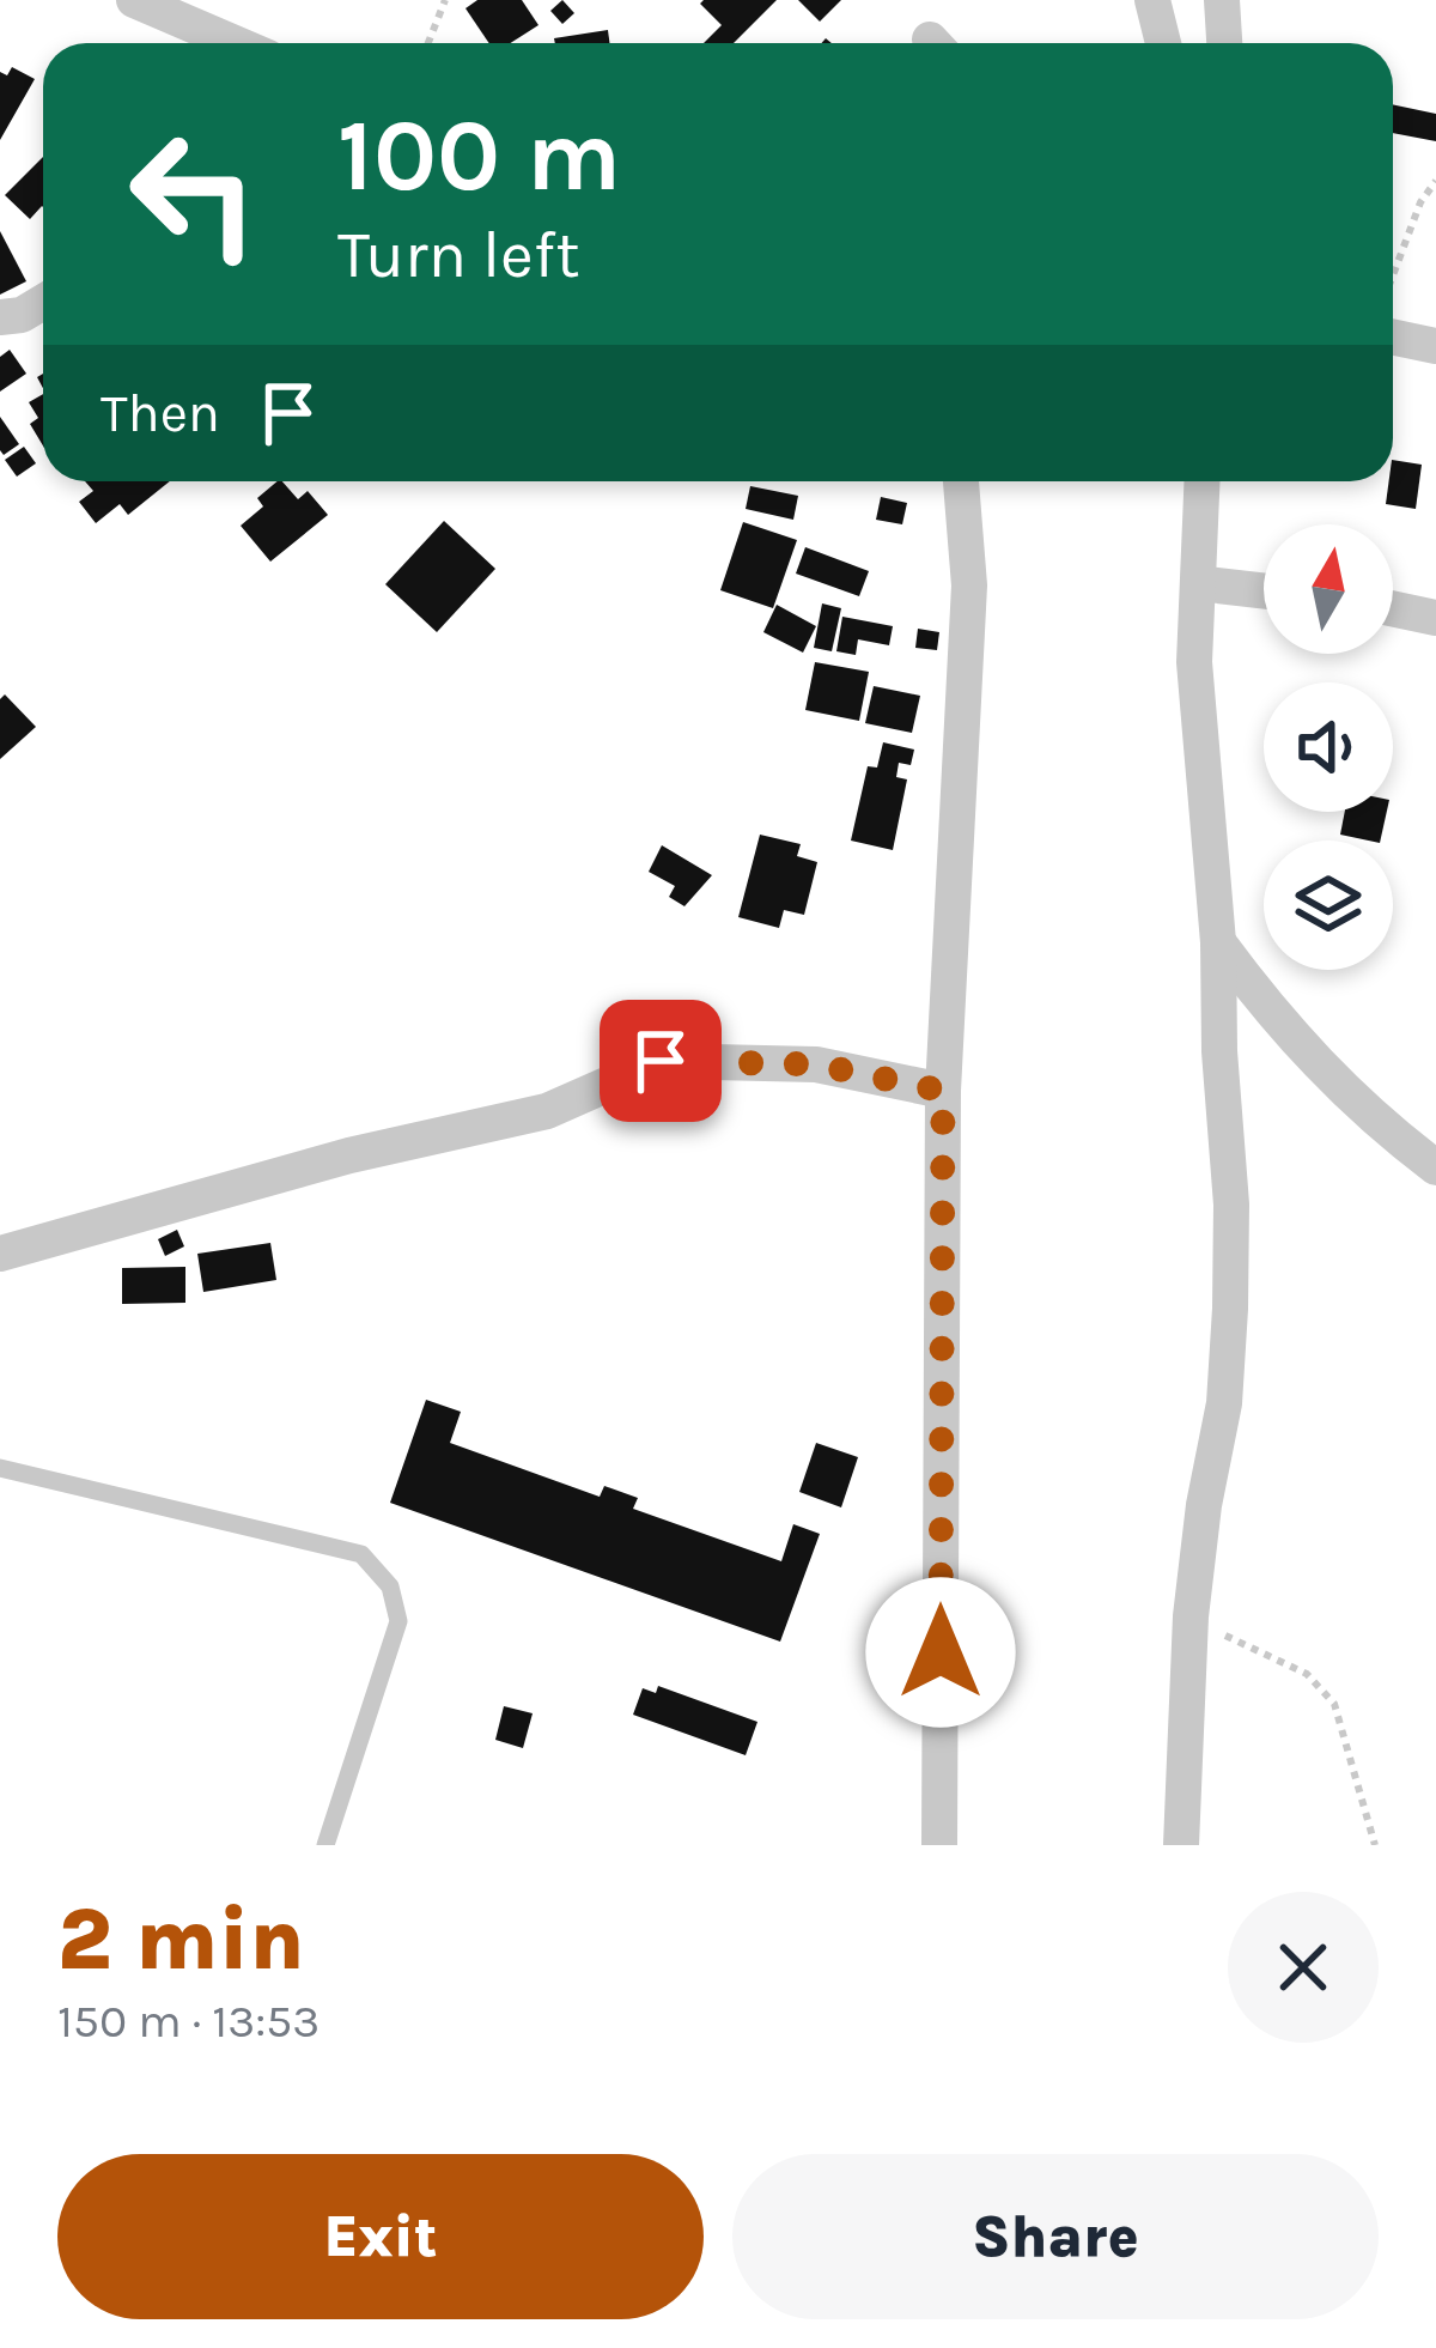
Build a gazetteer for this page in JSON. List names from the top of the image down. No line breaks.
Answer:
{"north":"top","page":{"turn":["100 m","Turn left"],"then":"Then","heading":["2 min","150 m · 13:53"],"buttons":["Exit","Share"]}}
